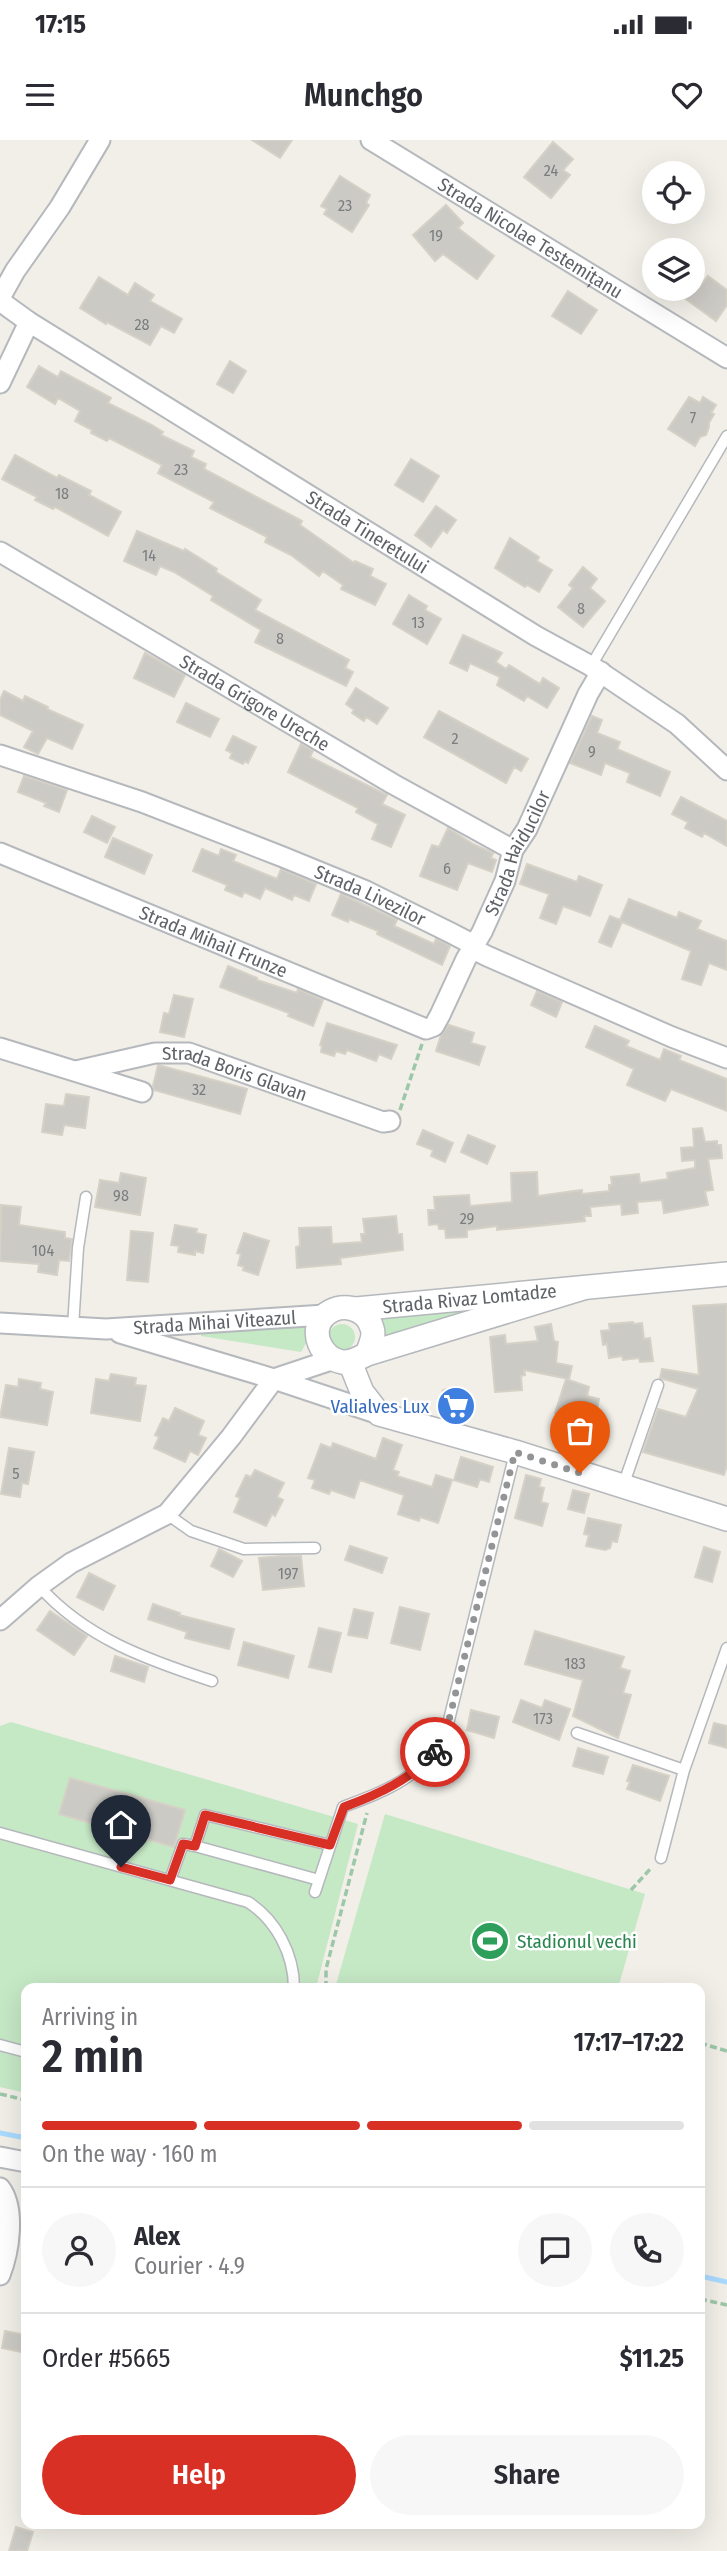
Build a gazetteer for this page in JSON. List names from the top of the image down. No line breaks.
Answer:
{"streets":{"street":["Strada Nicolae Testemițanu","Strada Tineretului","Strada Grigore Ureche","Strada Haiducilor","Strada Livezilor","Strada Mihail Frunze","Strada Boris Glavan","Strada Rivaz Lomtadze","Strada Mihai Viteazul"]},"crossings":[["Strada Tineretului","Strada Haiducilor"],["Strada Grigore Ureche","Strada Haiducilor"],["Strada Haiducilor","Strada Livezilor"],["Strada Haiducilor","Strada Mihail Frunze"],["Strada Rivaz Lomtadze","Strada Mihai Viteazul"]],"places":{"supermarket":["Valialves Lux"],"sports":["Stadionul vechi"]},"house_numbers":["24","23","19","28","7","23","18","14","8","13","8","2","9","6","32","98","29","104","5","197","183","173"],"page":{"status":"17:15","header":"Munchgo","heading":["2 min","Arriving in","17:17–17:22"],"panel":["Alex","Courier · 4.9","Order #5665","$11.25"],"bar":"On the way · 160 m","buttons":["Help","Share"]}}
